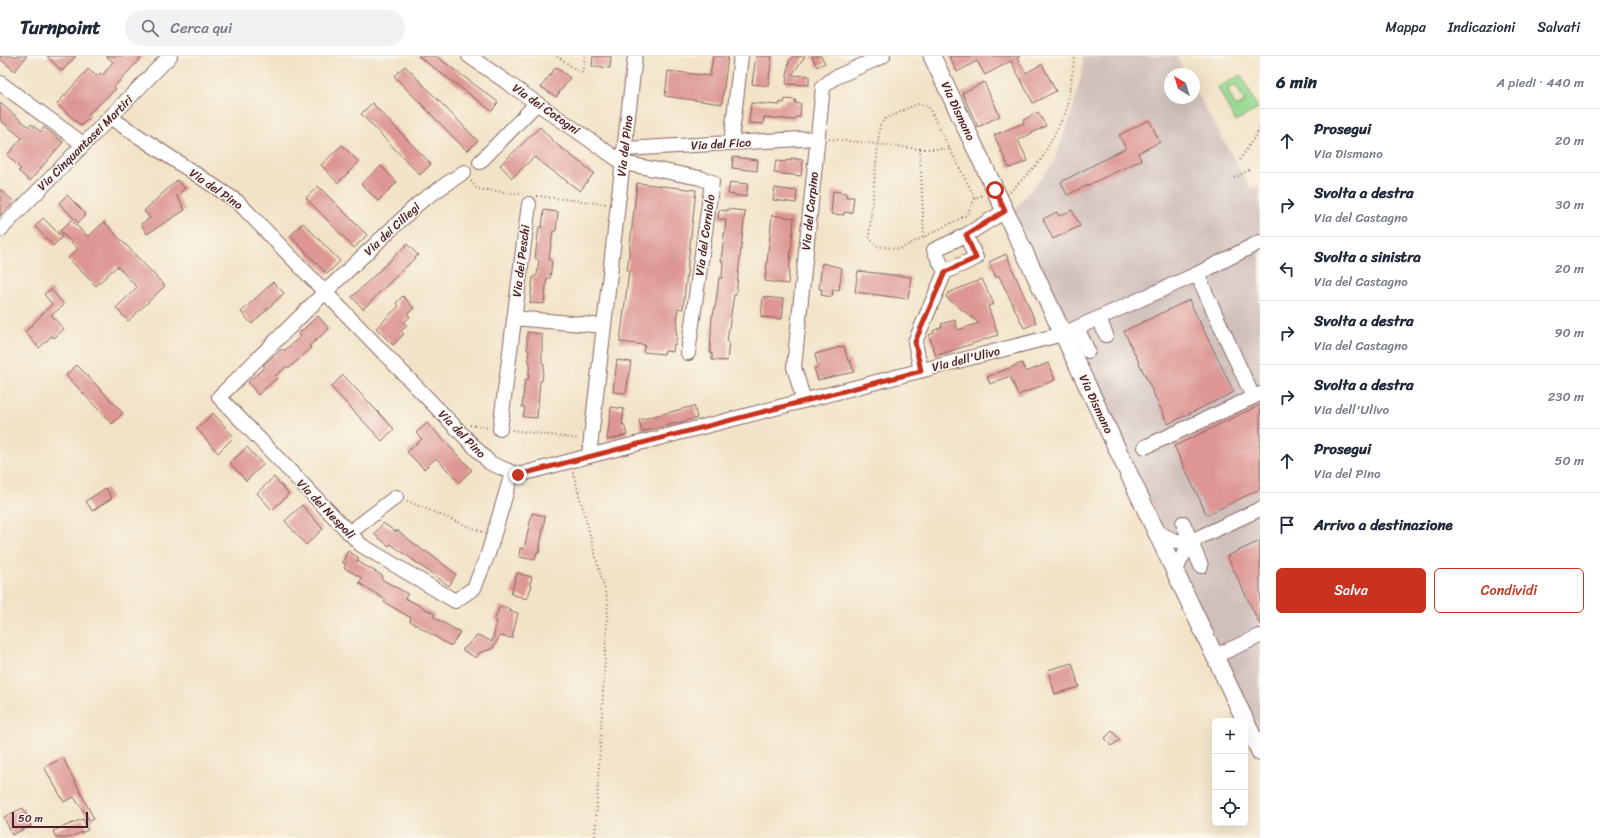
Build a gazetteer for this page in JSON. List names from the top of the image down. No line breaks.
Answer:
{"streets":{"main road":["Via Dismano"],"street":["Via dei Cotogni","Via Cinquantasei Martiri","Via del Fico","Via del Pino","Via del Carpino","Via dei Ciliegi","Via del Corniolo","Via dei Peschi","Via dell'Ulivo","Via dei Nespoli"]},"crossings":[["Via dei Cotogni","Via del Fico"],["Via dei Cotogni","Via del Pino"],["Via dei Cotogni","Via del Corniolo"],["Via Dismano","Via dell'Ulivo"],["Via Cinquantasei Martiri","Via del Pino"],["Via del Fico","Via del Pino"],["Via del Fico","Via del Carpino"],["Via del Fico","Via del Corniolo"],["Via del Pino","Via dei Ciliegi"],["Via del Pino","Via del Corniolo"],["Via del Pino","Via dell'Ulivo"],["Via del Pino","Via dei Nespoli"],["Via del Carpino","Via dell'Ulivo"],["Via dei Ciliegi","Via dei Nespoli"]],"scale_bar":"50 m","north":"top left","page":{"header":"Turnpoint","search":"Cerca qui","nav":["Mappa","Indicazioni","Salvati"],"heading":["6 min","A piedi · 440 m"],"list":[["Prosegui","Via Dismano","20 m"],["Svolta a destra","Via del Castagno","30 m"],["Svolta a sinistra","Via del Castagno","20 m"],["Svolta a destra","Via del Castagno","90 m"],["Svolta a destra","Via dell'Ulivo","230 m"],["Prosegui","Via del Pino","50 m"],"Arrivo a destinazione"],"buttons":["Salva","Condividi"],"map_buttons":["+","−"],"scale":"50 m"}}
